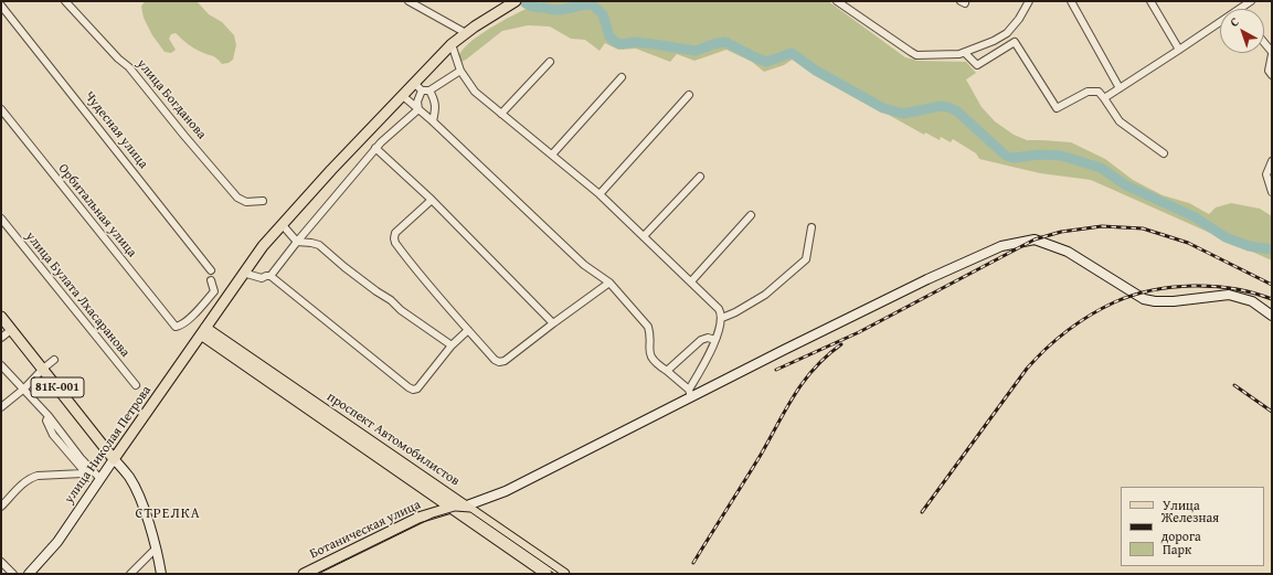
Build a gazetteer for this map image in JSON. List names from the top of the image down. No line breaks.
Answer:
{"streets":{"main road":["81К-001","проспект Автомобилистов","улица Николая Петрова","Ботаническая улица"],"street":["улица Богданова","Чудесная улица","Орбитальная улица","улица Булата Лхасаранова"]},"crossings":[["81К-001","улица Николая Петрова"],["проспект Автомобилистов","улица Николая Петрова"],["проспект Автомобилистов","Ботаническая улица"]],"districts":["СТРЕЛКА"],"legend":["Улица","Железная дорога","Парк"],"north":"top left"}
